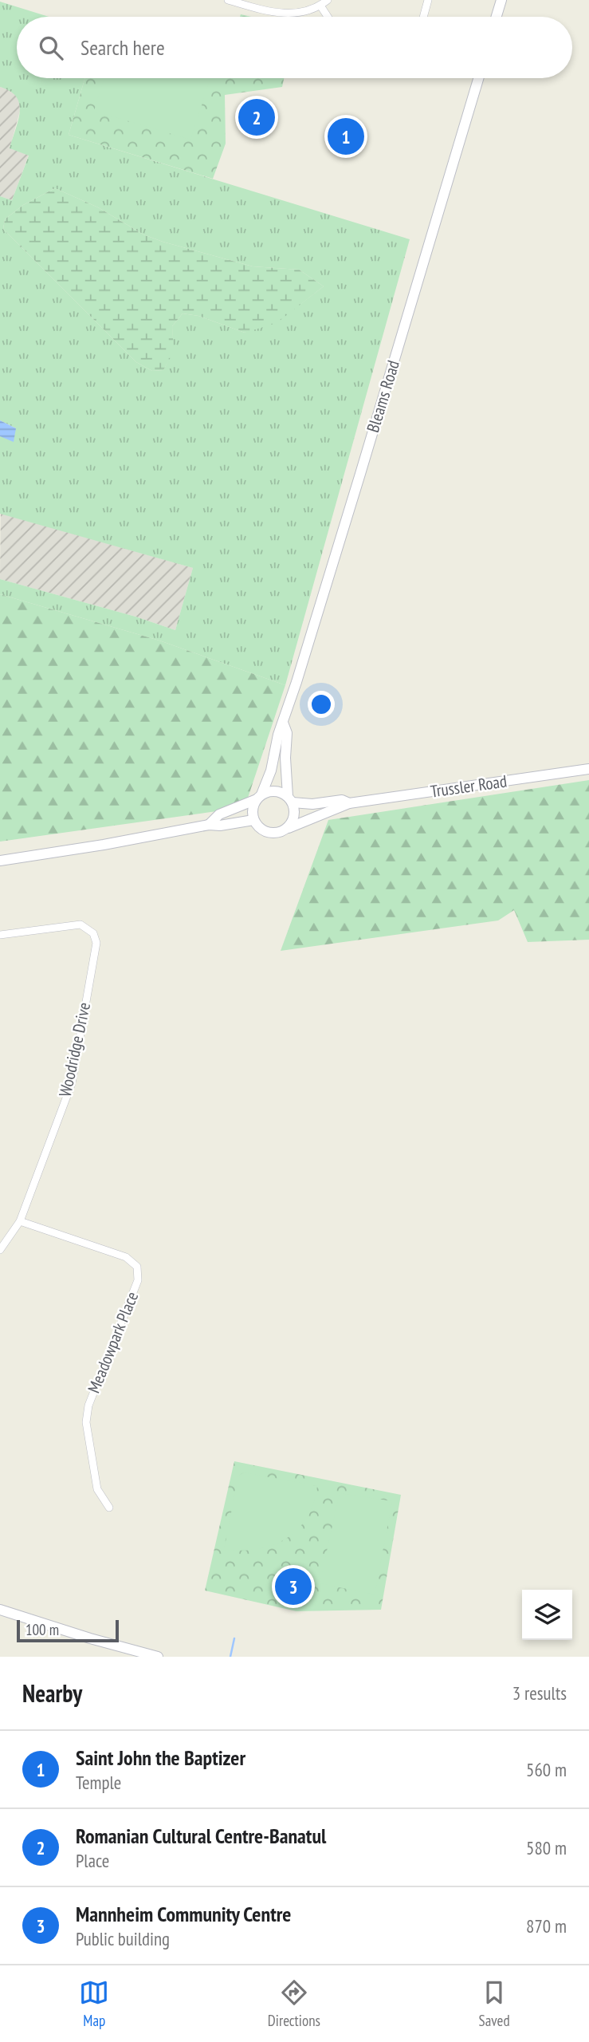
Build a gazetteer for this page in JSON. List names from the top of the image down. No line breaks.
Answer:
{"streets":{"main road":["Bleams Road","Trussler Road"],"street":["Woodridge Drive","Meadowpark Place"]},"crossings":[["Bleams Road","Trussler Road"],["Woodridge Drive","Meadowpark Place"]],"scale_bar":"100 m","page":{"search":"Search here","pins":["2","1","3"],"scale":"100 m","heading":["Nearby","3 results"],"list":[{"mark":"1","name":"Saint John the Baptizer","note":"Temple","value":"560 m"},{"mark":"2","name":"Romanian Cultural Centre-Banatul","note":"Place","value":"580 m"},{"mark":"3","name":"Mannheim Community Centre","note":"Public building","value":"870 m"}],"nav":["Map","Directions","Saved"]}}
